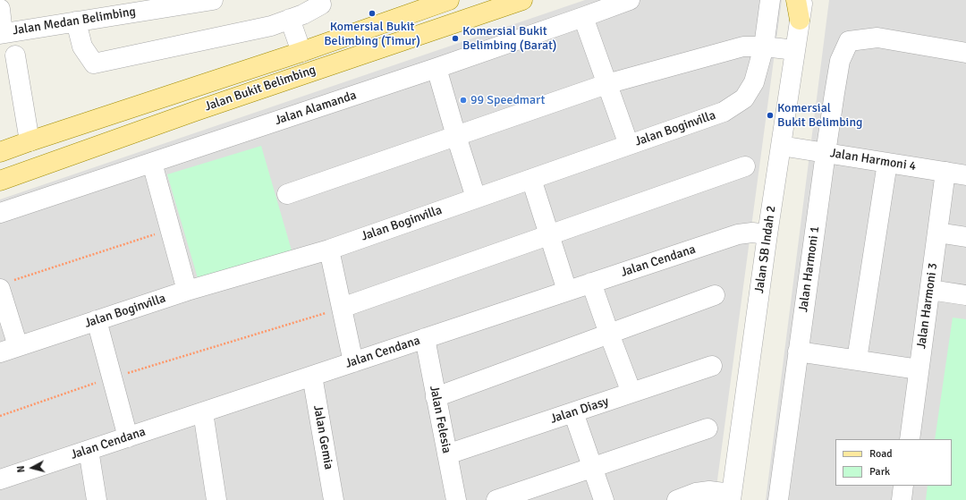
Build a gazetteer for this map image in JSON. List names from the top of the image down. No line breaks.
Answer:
{"streets":{"main road":["Jalan Bukit Belimbing"],"street":["Jalan Medan Belimbing","Jalan Alamanda","Jalan Boginvilla","Jalan Harmoni 4","Jalan SB Indah 2","Jalan Cendana","Jalan Harmoni 1","Jalan Harmoni 3","Jalan Diasy","Jalan Felesia","Jalan Gemia"]},"crossings":[["Jalan Harmoni 4","Jalan SB Indah 2"],["Jalan Harmoni 4","Jalan Harmoni 1"],["Jalan Harmoni 4","Jalan Harmoni 3"],["Jalan SB Indah 2","Jalan Cendana"],["Jalan Cendana","Jalan Felesia"],["Jalan Cendana","Jalan Gemia"],["Jalan Diasy","Jalan Felesia"]],"places":["Komersial Bukit Belimbing (Timur)","Komersial Bukit Belimbing (Barat)","99 Speedmart","Komersial Bukit Belimbing"],"legend":["Road","Park"],"north":"left"}
